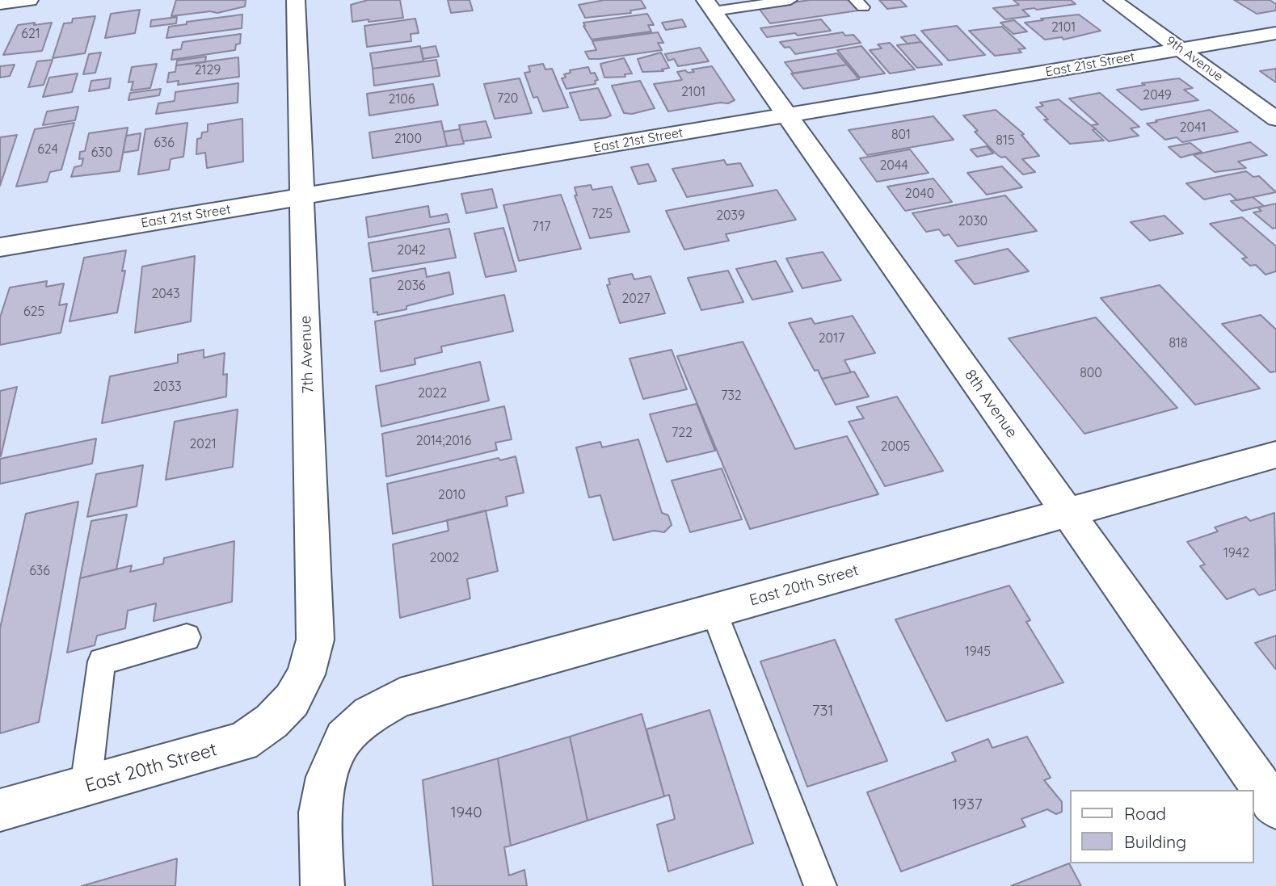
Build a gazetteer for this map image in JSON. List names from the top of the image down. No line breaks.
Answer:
{"streets":{"street":["9th Avenue","East 21st Street","7th Avenue","8th Avenue","East 20th Street"]},"crossings":[["9th Avenue","East 21st Street"],["East 21st Street","7th Avenue"],["East 21st Street","8th Avenue"],["7th Avenue","East 20th Street"],["8th Avenue","East 20th Street"]],"house_numbers":["2101","621","2129","2101","2049","720","2106","2041","801","2100","815","636","624","630","2044","2040","725","2039","2030","717","2042","2036","2043","2027","625","2017","818","800","2033","2022","732","722","2014;2016","2021","2005","2010","1942","2002","636","1945","731","1937","1940"],"legend":["Road","Building"]}
